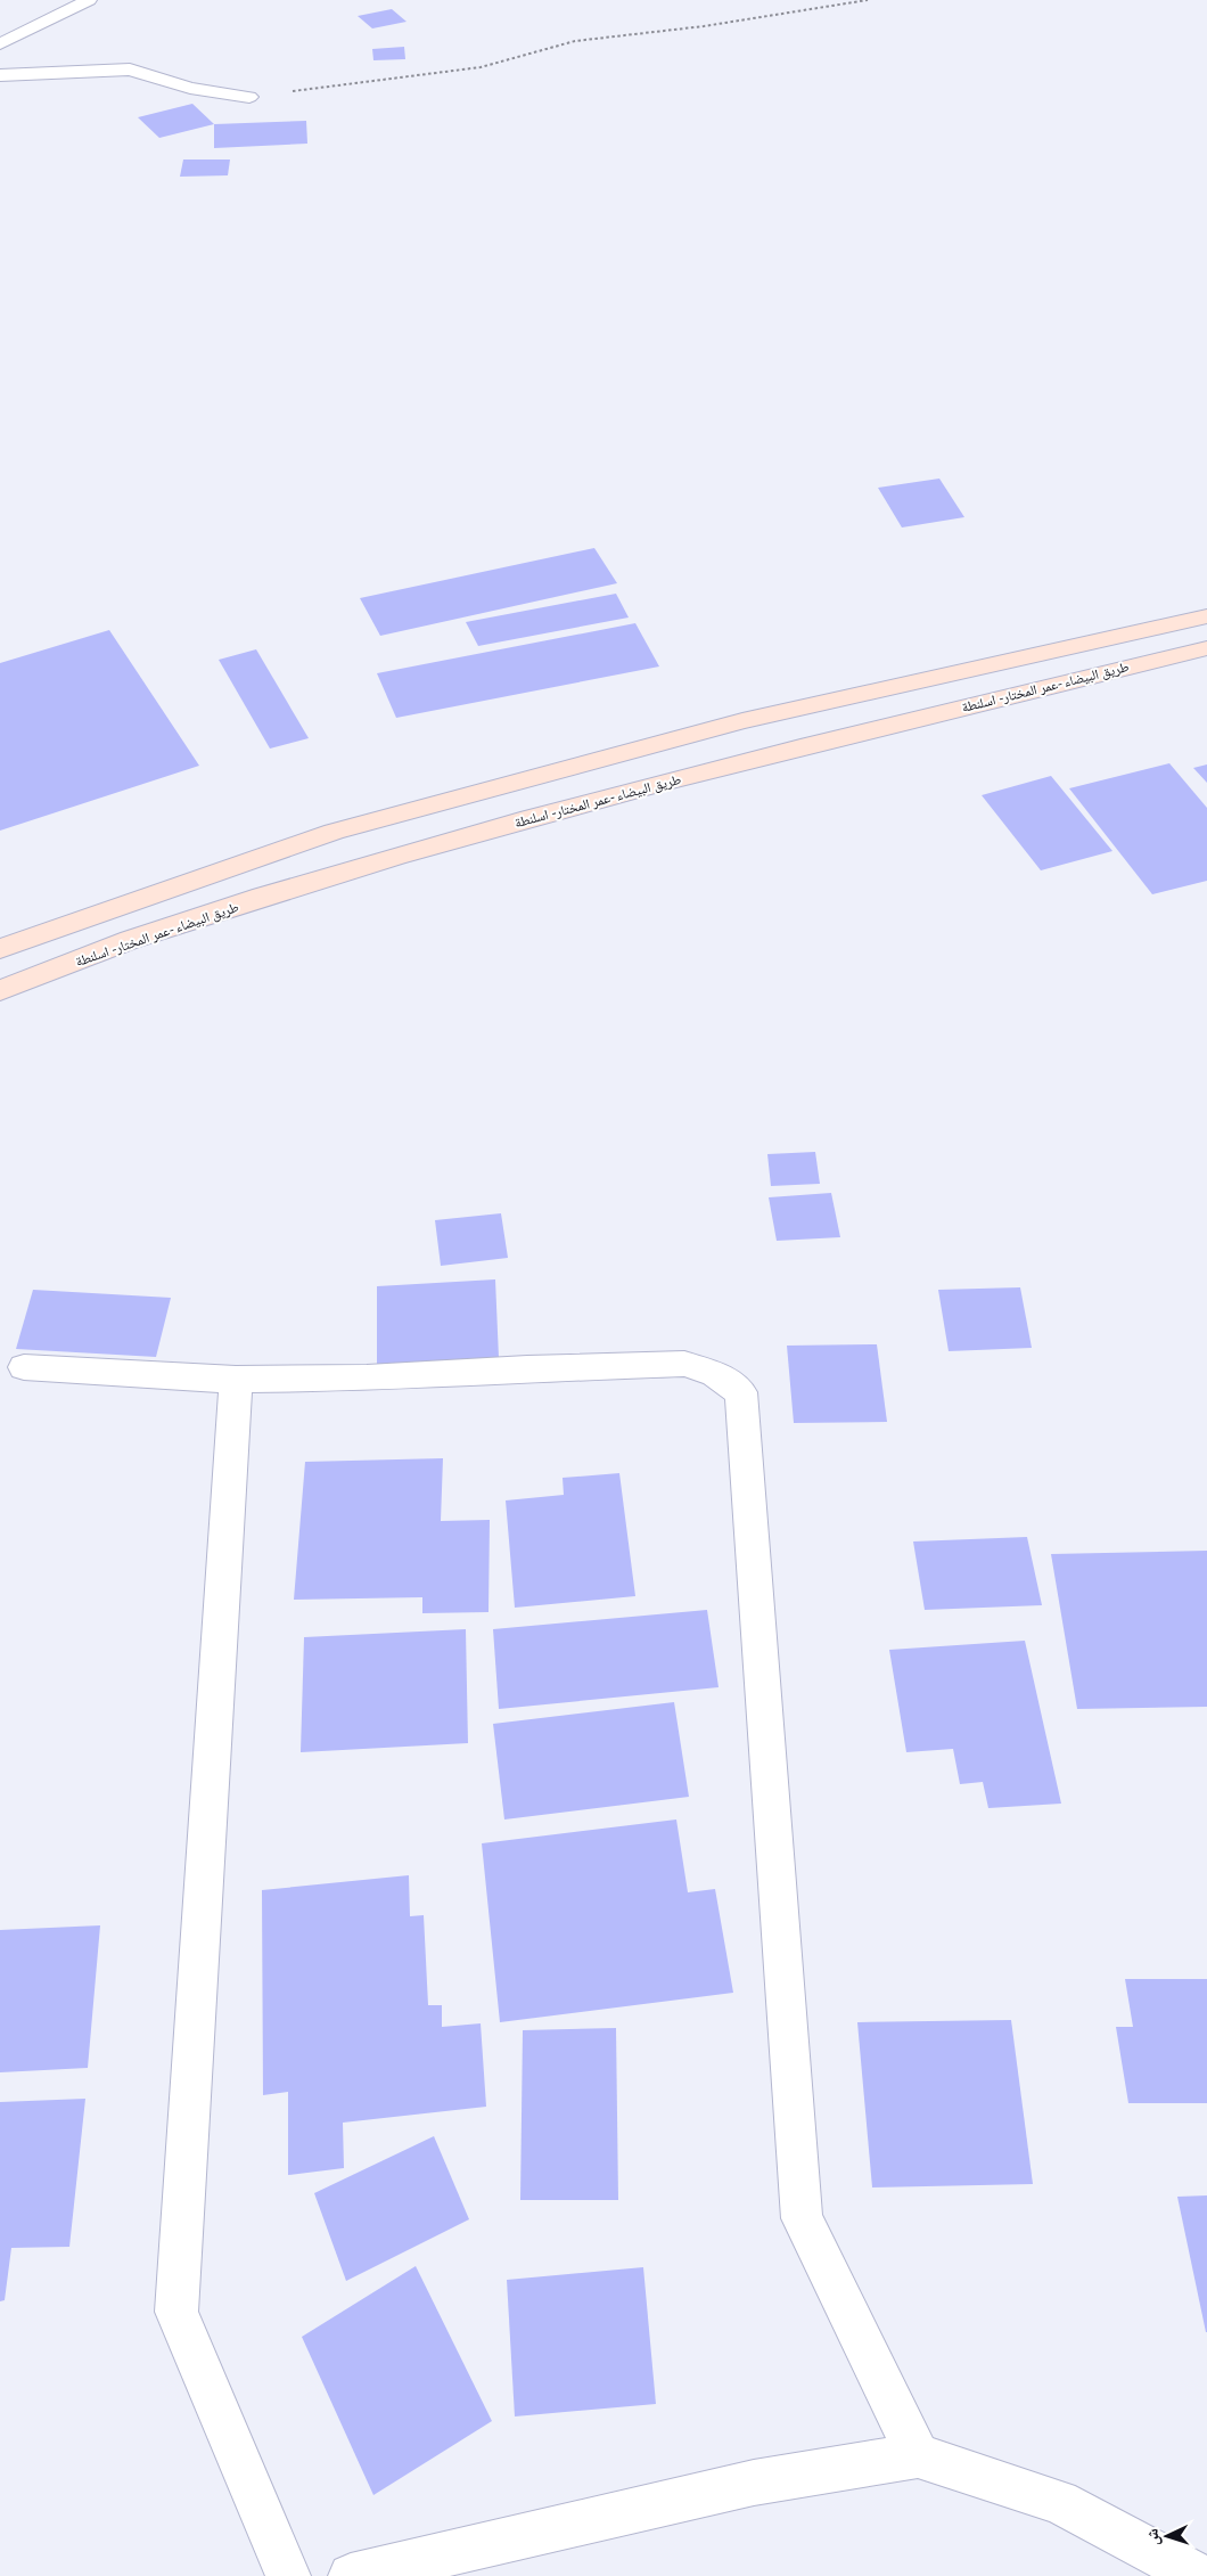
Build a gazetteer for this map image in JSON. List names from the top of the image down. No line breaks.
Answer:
{"streets":{"main road":["طريق البيضاء -عمر المختار - اسلنطة"]},"north":"left"}
